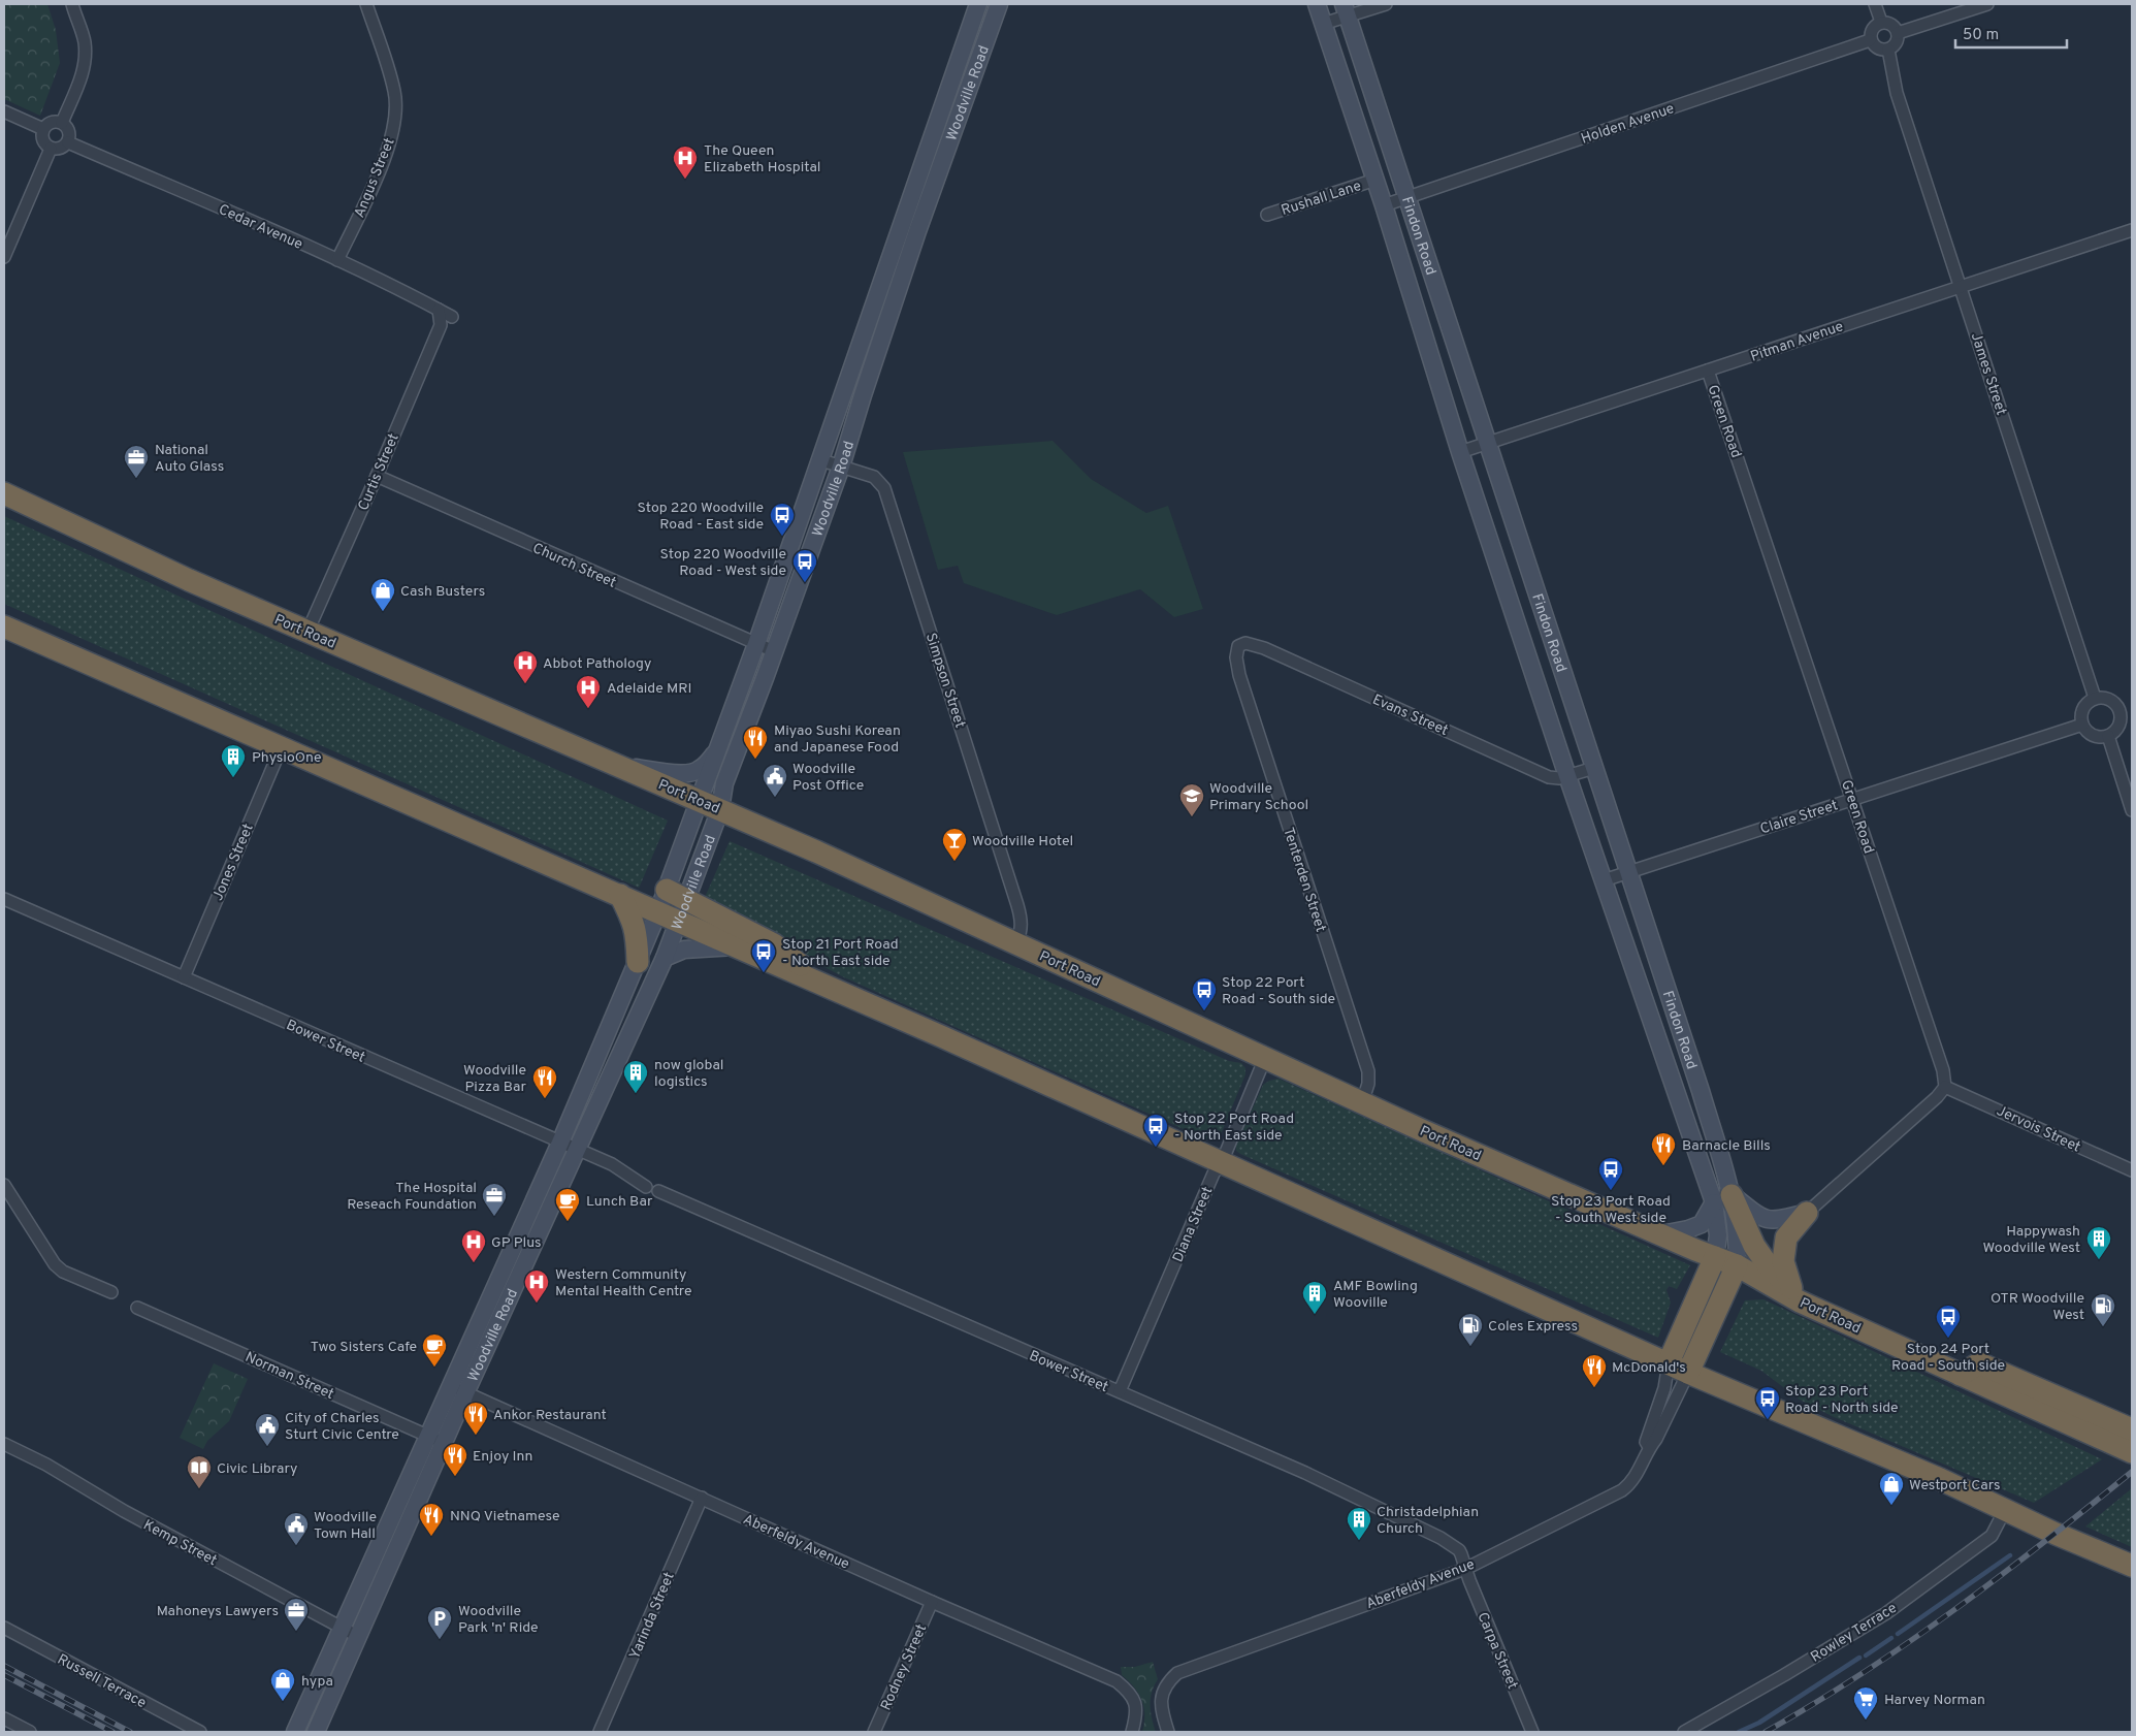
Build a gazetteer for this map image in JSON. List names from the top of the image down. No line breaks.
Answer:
{"streets":{"highway":["Port Road"],"main road":["Woodville Road","Findon Road"],"street":["Holden Avenue","Angus Street","Rushall Lane","Cedar Avenue","Pitman Avenue","James Street","Green Road","Curtis Street","Church Street","Simpson Street","Evans Street","Claire Street","Jones Street","Tenterden Street","Bower Street","Jervois Street","Diana Street","Norman Street","Aberfeldy Avenue","Kemp Street","Yarinda Street","Rowley Terrace","Carpa Street","Rodney Street","Russell Terrace"]},"crossings":[["Woodville Road","Church Street"],["Woodville Road","Port Road"],["Woodville Road","Simpson Street"],["Woodville Road","Bower Street"],["Woodville Road","Norman Street"],["Woodville Road","Aberfeldy Avenue"],["Woodville Road","Kemp Street"],["Holden Avenue","Findon Road"],["Holden Avenue","James Street"],["Angus Street","Cedar Avenue"],["Rushall Lane","Findon Road"],["Cedar Avenue","Curtis Street"],["Findon Road","Pitman Avenue"],["Findon Road","Port Road"],["Findon Road","Evans Street"],["Findon Road","Claire Street"],["Pitman Avenue","James Street"],["Pitman Avenue","Green Road"],["James Street","Claire Street"],["Green Road","Claire Street"],["Green Road","Jervois Street"],["Curtis Street","Church Street"],["Curtis Street","Port Road"],["Port Road","Simpson Street"],["Port Road","Tenterden Street"],["Port Road","Diana Street"],["Evans Street","Tenterden Street"],["Jones Street","Bower Street"],["Bower Street","Diana Street"],["Bower Street","Aberfeldy Avenue"],["Bower Street","Carpa Street"],["Aberfeldy Avenue","Yarinda Street"],["Aberfeldy Avenue","Carpa Street"],["Aberfeldy Avenue","Rodney Street"]],"places":{"hospital":["The Queen Elizabeth Hospital","Abbot Pathology","Adelaide MRI","GP Plus","Western Community Mental Health Centre"],"office":["National Auto Glass","The Hospital Reseach Foundation","Mahoneys Lawyers"],"bus stop":["Stop 220 Woodville Road - East side","Stop 220 Woodville Road - West side","Stop 21 Port Road - North East side","Stop 22 Port Road - South side","Stop 22 Port Road - North East side","Stop 23 Port Road - South West side","Stop 24 Port Road - South side","Stop 23 Port Road - North side"],"shop":["Cash Busters","Westport Cars","hypa"],"restaurant":["Miyao Sushi Korean and Japanese Food","Woodville Pizza Bar","Barnacle Bills","McDonald's","Ankor Restaurant","Enjoy Inn","NNQ Vietnamese"],"building":["PhysioOne","now global logistics","Happywash Woodville West","AMF Bowling Wooville","Christadelphian Church"],"public building":["Woodville Post Office","City of Charles Sturt Civic Centre","Woodville Town Hall"],"school or university":["Woodville Primary School"],"bar":["Woodville Hotel"],"cafe":["Lunch Bar","Two Sisters Cafe"],"fuel station":["OTR Woodville West","Coles Express"],"library":["Civic Library"],"parking":["Woodville Park 'n' Ride"],"supermarket":["Harvey Norman"]},"scale_bar":"50 m"}
